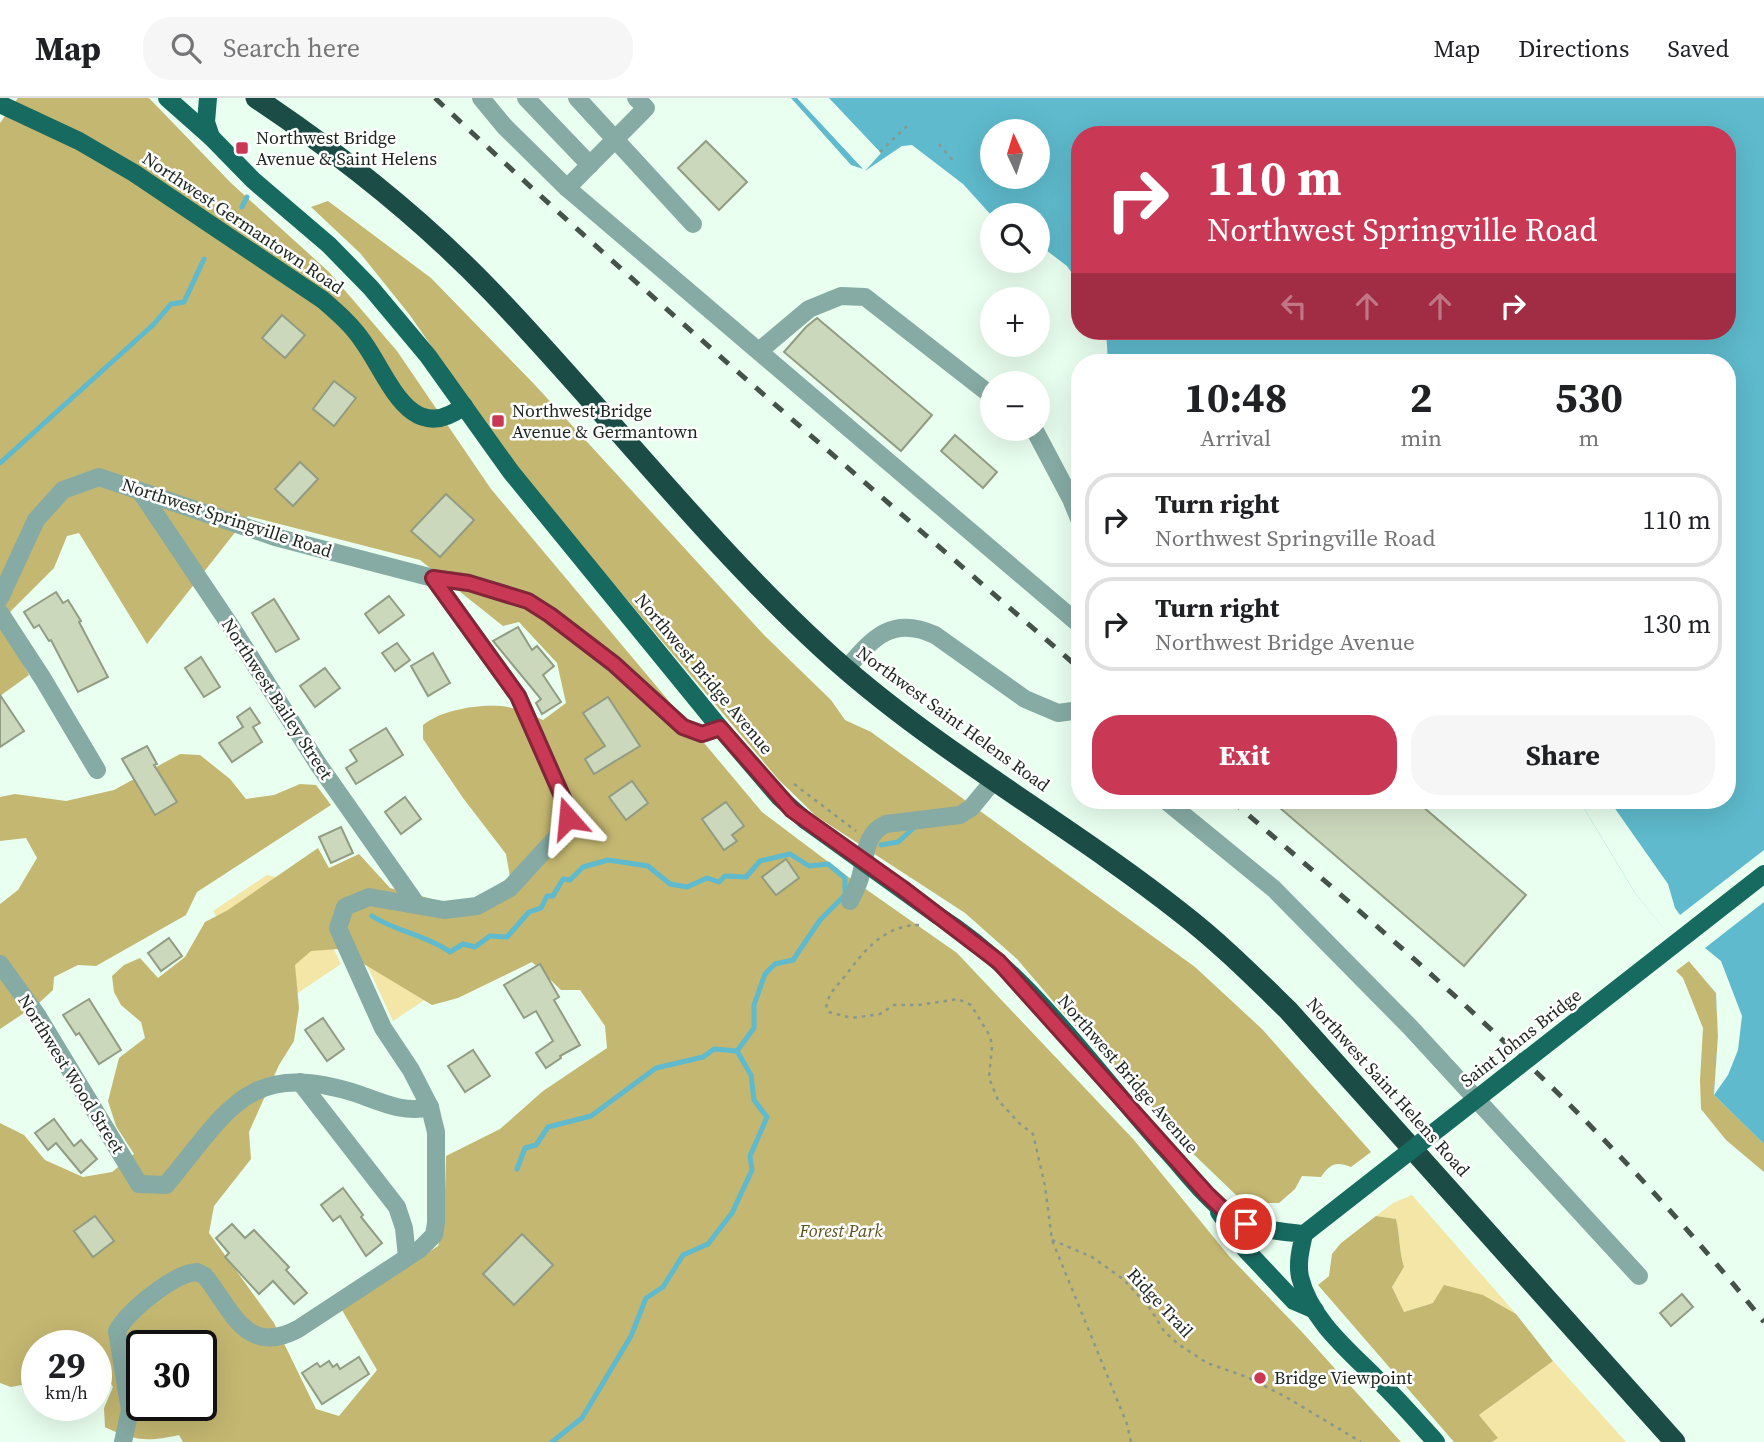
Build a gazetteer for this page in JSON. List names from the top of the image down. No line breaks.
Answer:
{"streets":{"highway":["Northwest Saint Helens Road"],"main road":["Northwest Germantown Road","Northwest Bridge Avenue","Saint Johns Bridge"],"street":["Northwest Springville Road","Northwest Bailey Street","Northwest Wood Street"],"path":["Ridge Trail"]},"crossings":[["Northwest Germantown Road","Northwest Bridge Avenue"],["Northwest Springville Road","Northwest Bridge Avenue"],["Northwest Springville Road","Northwest Bailey Street"],["Northwest Bridge Avenue","Saint Johns Bridge"]],"parks":["Forest Park"],"places":{"transit":["Northwest Bridge Avenue & Saint Helens","Northwest Bridge Avenue & Germantown"],"other":["Bridge Viewpoint"]},"north":"top","page":{"header":"Map","search":"Search here","nav":["Map","Directions","Saved"],"map_buttons":["+","−"],"turn":["110 m","Northwest Springville Road"],"eta":["10:48","Arrival","2","min","530","m"],"list":[{"name":"Turn right","note":"Northwest Springville Road","value":"110 m"},{"name":"Turn right","note":"Northwest Bridge Avenue","value":"130 m"}],"buttons":["Exit","Share"],"speed":"29 km/h","limit":"30"}}
